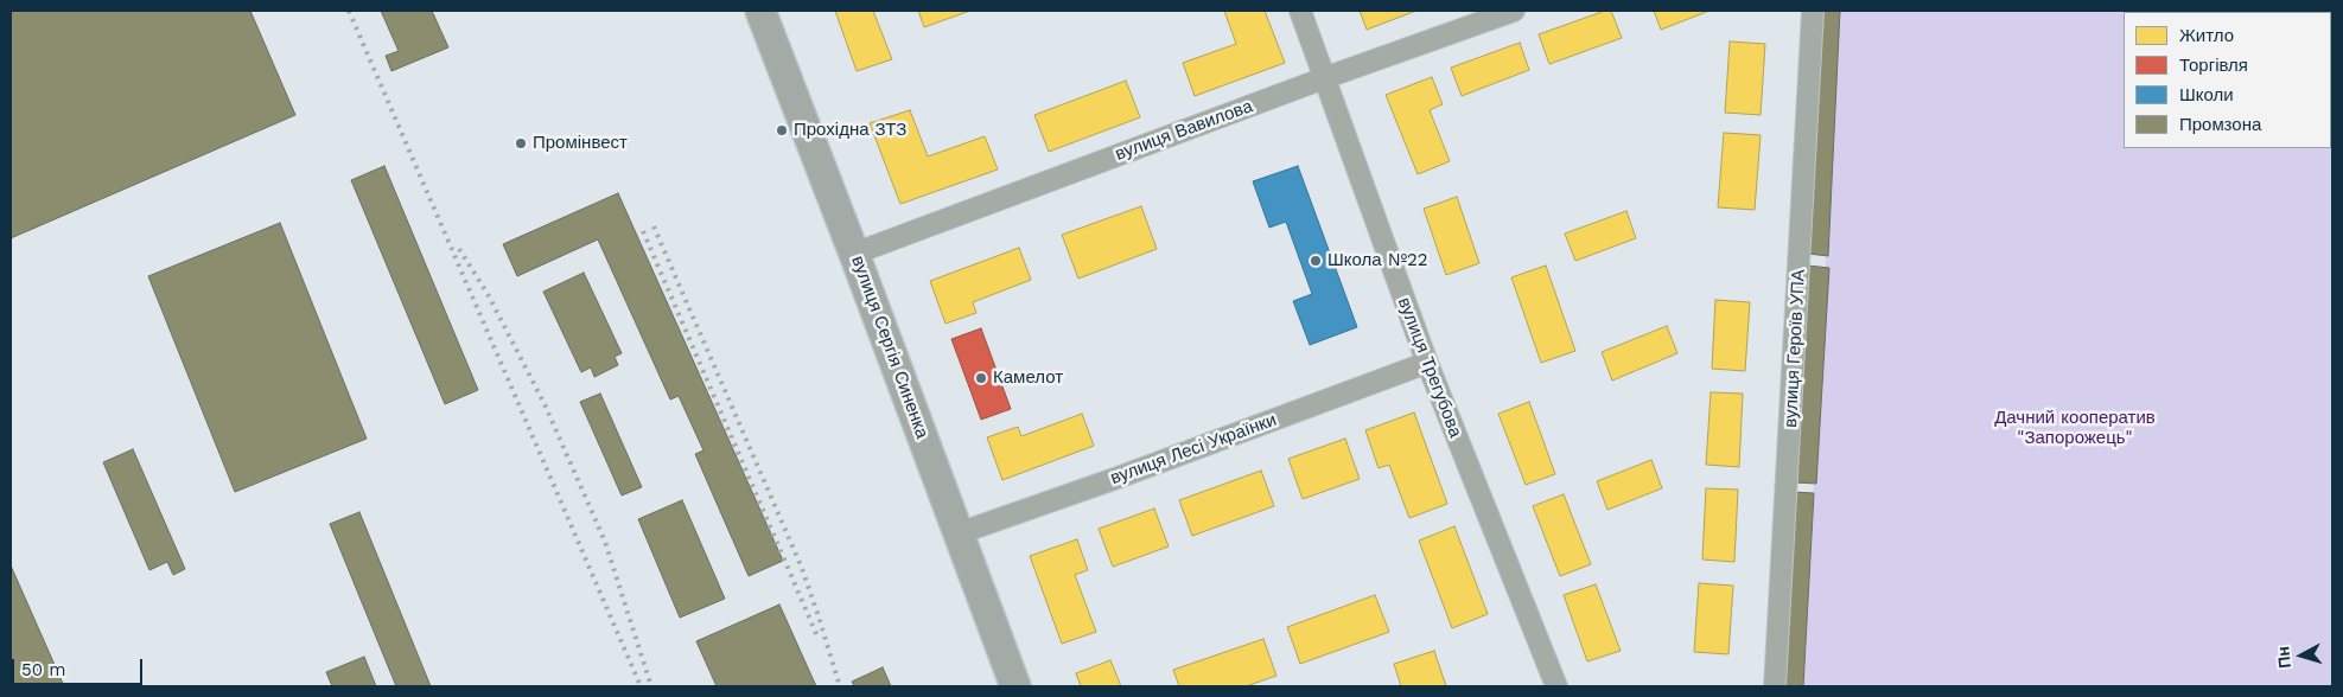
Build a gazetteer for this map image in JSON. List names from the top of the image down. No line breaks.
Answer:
{"streets":{"street":["вулиця Вавилова","вулиця Сергія Синенка","вулиця Героїв УПА","вулиця Трегубова","вулиця Лесі Українки"]},"crossings":[["вулиця Вавилова","вулиця Сергія Синенка"],["вулиця Вавилова","вулиця Трегубова"],["вулиця Сергія Синенка","вулиця Лесі Українки"],["вулиця Трегубова","вулиця Лесі Українки"]],"parks":["Дачний кооператив \"Запорожець\""],"places":["Прохідна ЗТЗ","Промінвест","Школа №22","Камелот"],"legend":["Житло","Торгівля","Школи","Промзона"],"scale_bar":"50 m","north":"left"}
